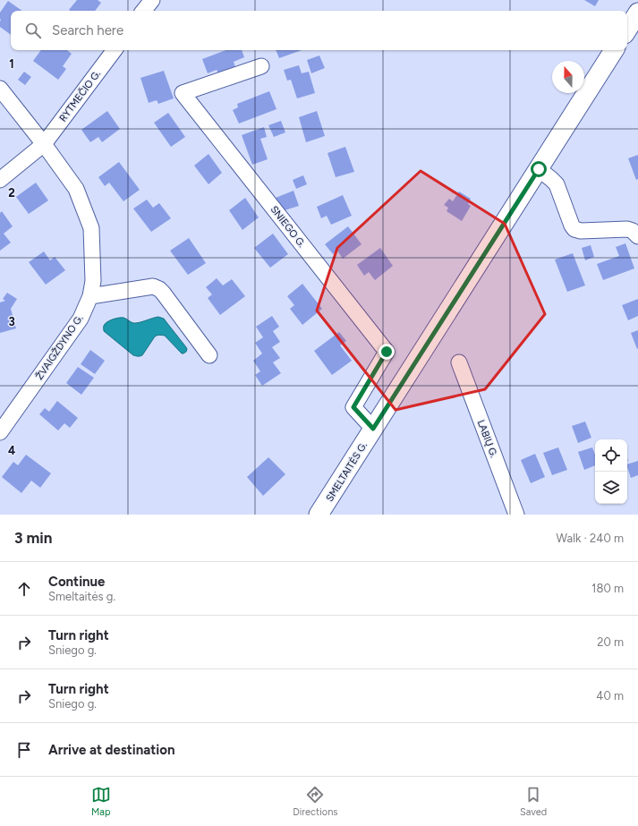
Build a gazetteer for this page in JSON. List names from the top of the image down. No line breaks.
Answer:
{"streets":{"main road":["SMELTAITĖS G."],"street":["RYTMEČIO G.","SNIEGO G.","ŽVAIGŽDYNO G.","LABIŲ G."]},"crossings":[["RYTMEČIO G.","ŽVAIGŽDYNO G."],["SNIEGO G.","SMELTAITĖS G."]],"north":"top","page":{"search":"Search here","heading":["3 min","Walk · 240 m"],"list":[["Continue","Smeltaitės g.","180 m"],["Turn right","Sniego g.","20 m"],["Turn right","Sniego g.","40 m"],"Arrive at destination"],"nav":["Map","Directions","Saved"]},"grid":{"rows":["1","2","3","4"]}}
